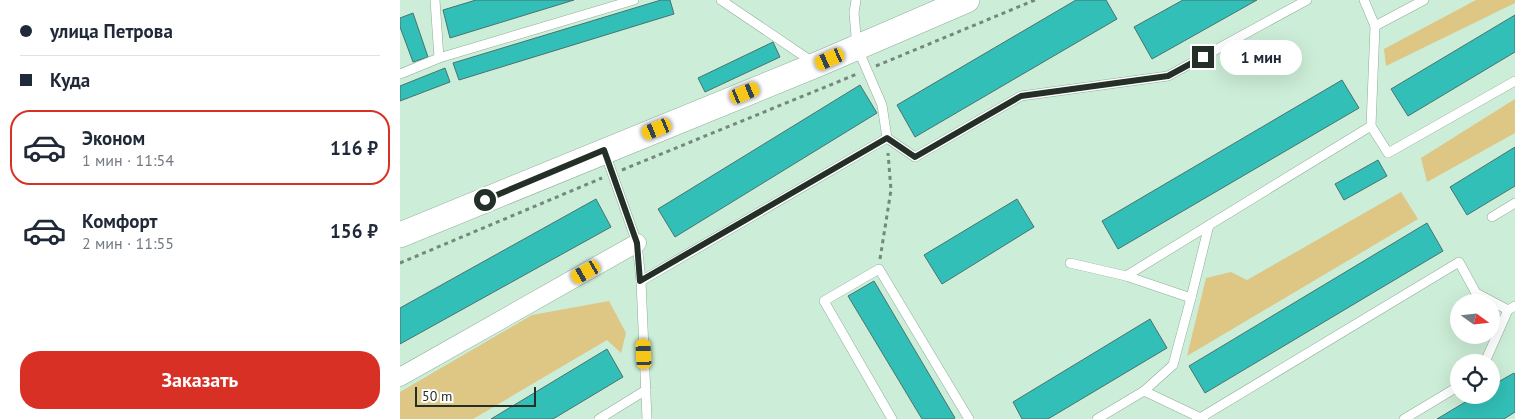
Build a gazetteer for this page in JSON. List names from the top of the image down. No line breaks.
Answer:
{"scale_bar":"50 m","north":"right","page":{"banner":["улица Петрова","Куда"],"bubble":"1 мин","list":[{"name":"Эконом","note":"1 мин · 11:54","value":"116 ₽"},{"name":"Комфорт","note":"2 мин · 11:55","value":"156 ₽"}],"buttons":"Заказать","scale":"50 m"}}
